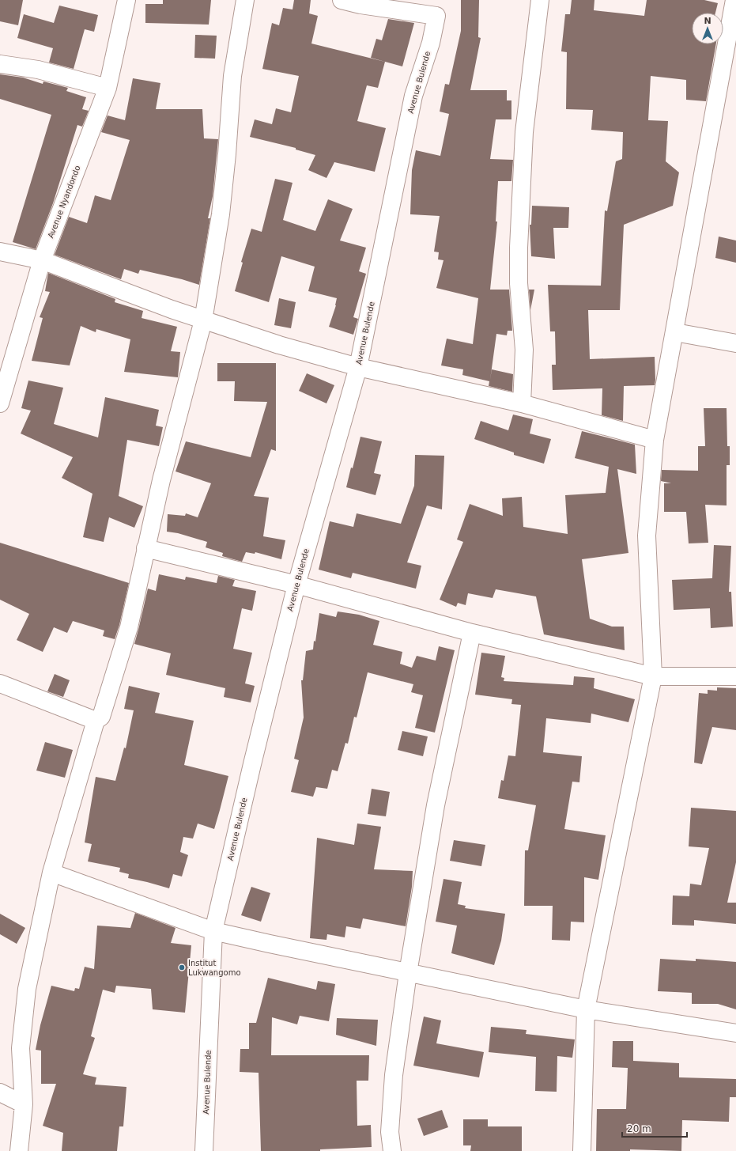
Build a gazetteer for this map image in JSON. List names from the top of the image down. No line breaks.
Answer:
{"streets":{"street":["Avenue Bulende","Avenue Nyandondo"]},"places":["Institut Lukwangomo"],"scale_bar":"20 m","north":"top"}
